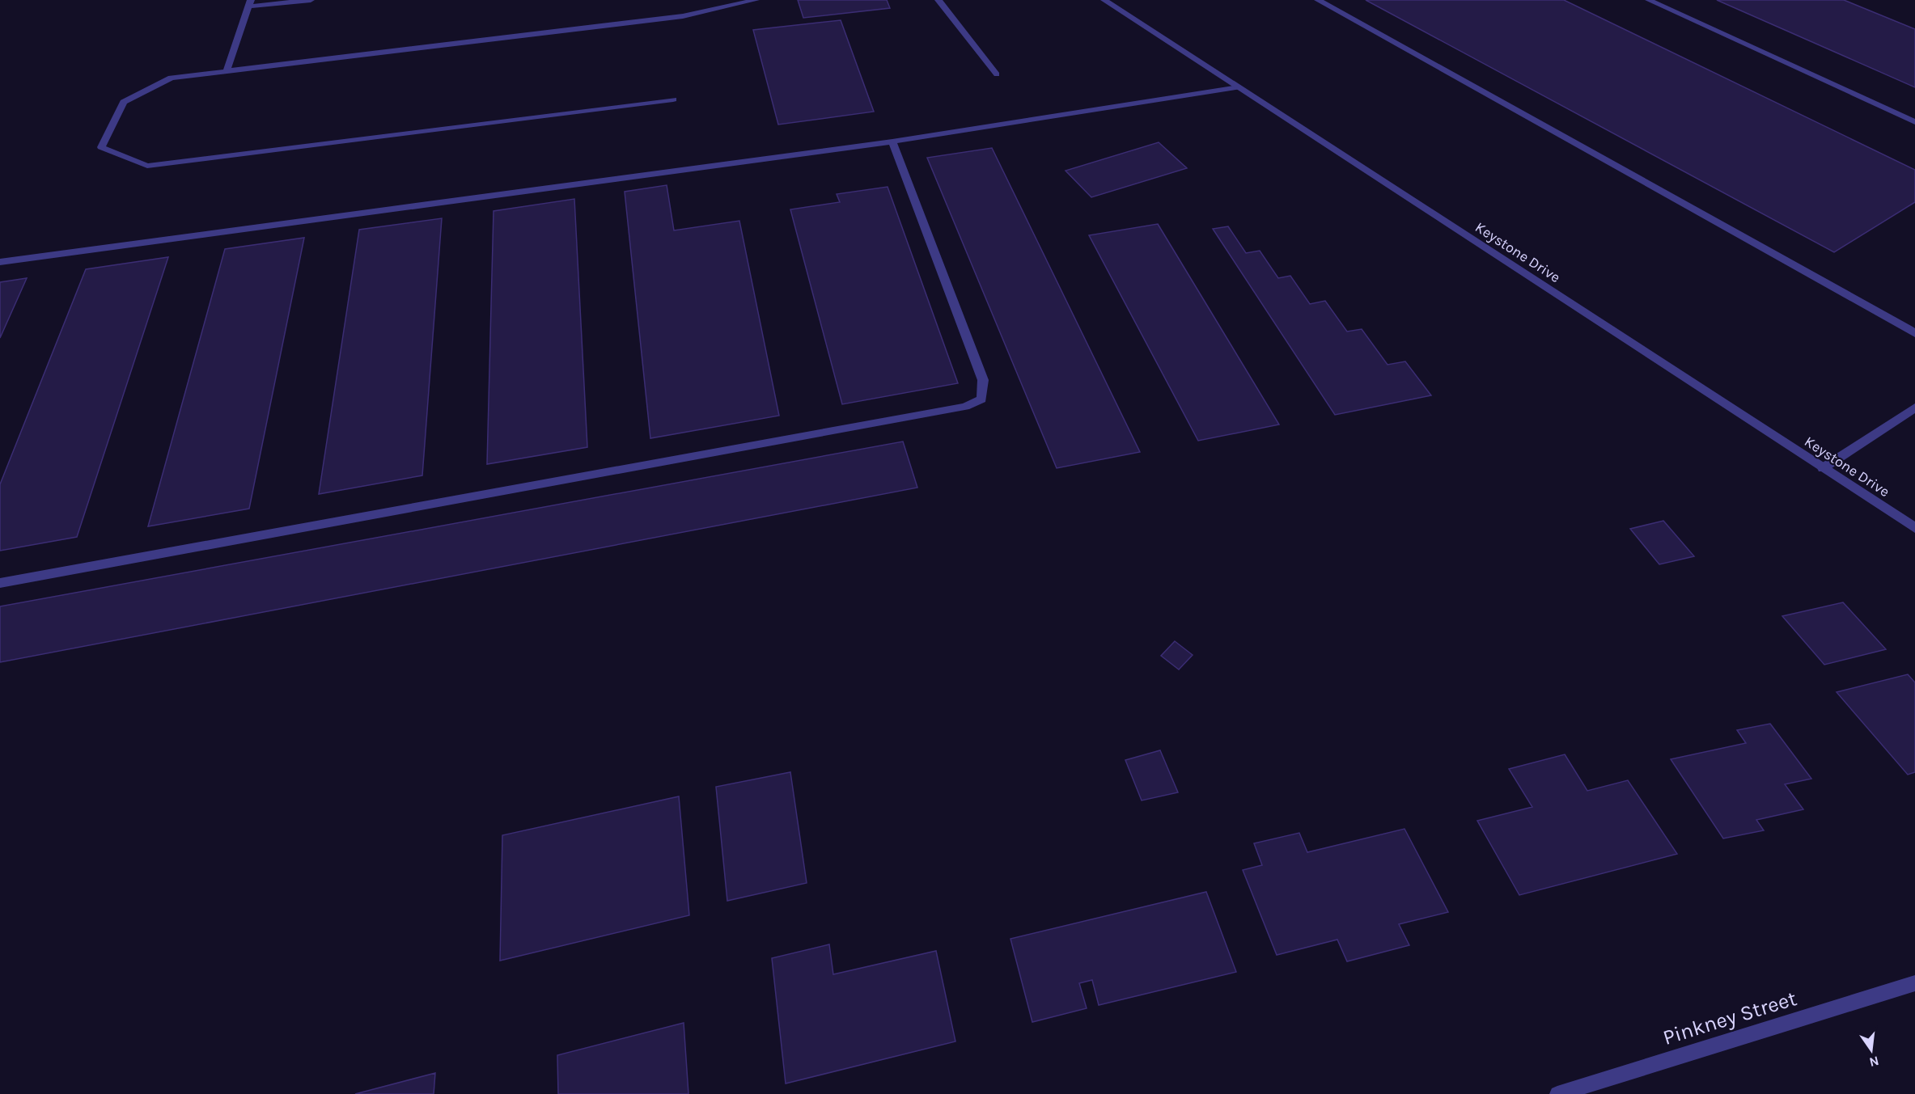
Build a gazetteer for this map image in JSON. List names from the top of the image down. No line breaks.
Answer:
{"streets":{"street":["Keystone Drive","Pinkney Street"]},"north":"bottom"}
